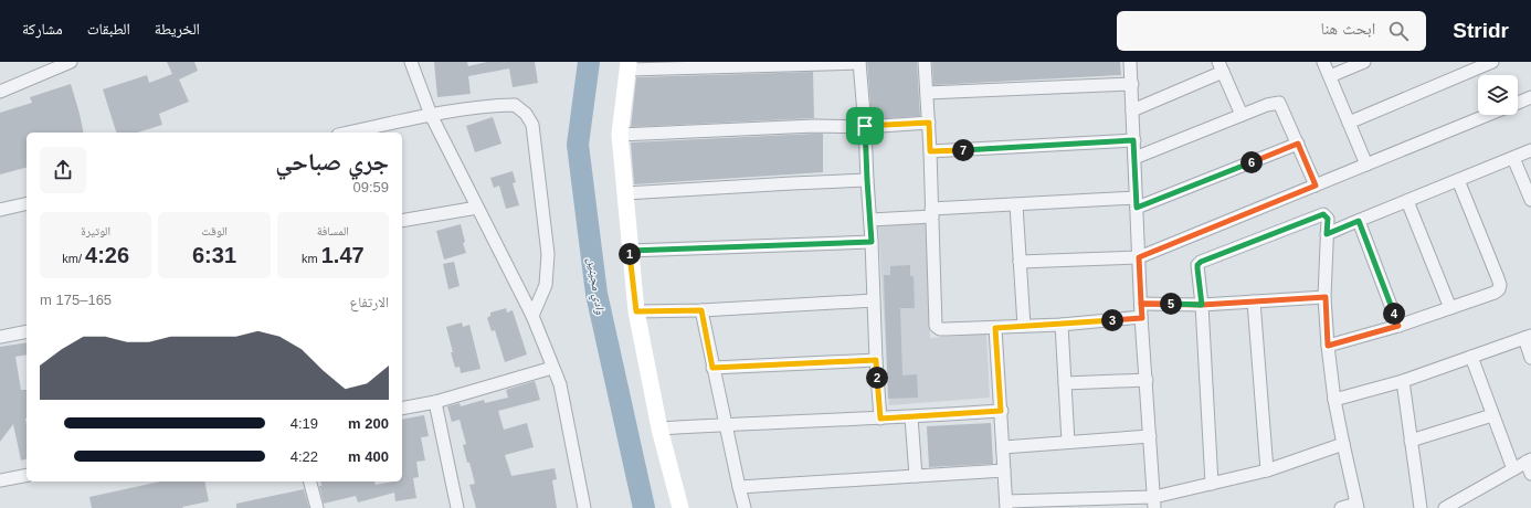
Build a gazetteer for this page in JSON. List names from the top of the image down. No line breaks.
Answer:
{"water":["وادي مجينين"],"page":{"header":"Stridr","search":"ابحث هنا","nav":["الخريطة","الطبقات","مشاركة"],"heading":["جري صباحي","09:59"],"pins":["7","6","1","5","4","3","2"],"stats":[["المسافة","1.47 km"],["الوقت","6:31"],["الوتيرة","4:26 /km"]],"chart":["الارتفاع","165–175 m"],"list":[{"name":"200 m","note":"4:19"},{"name":"400 m","note":"4:22"}]}}
